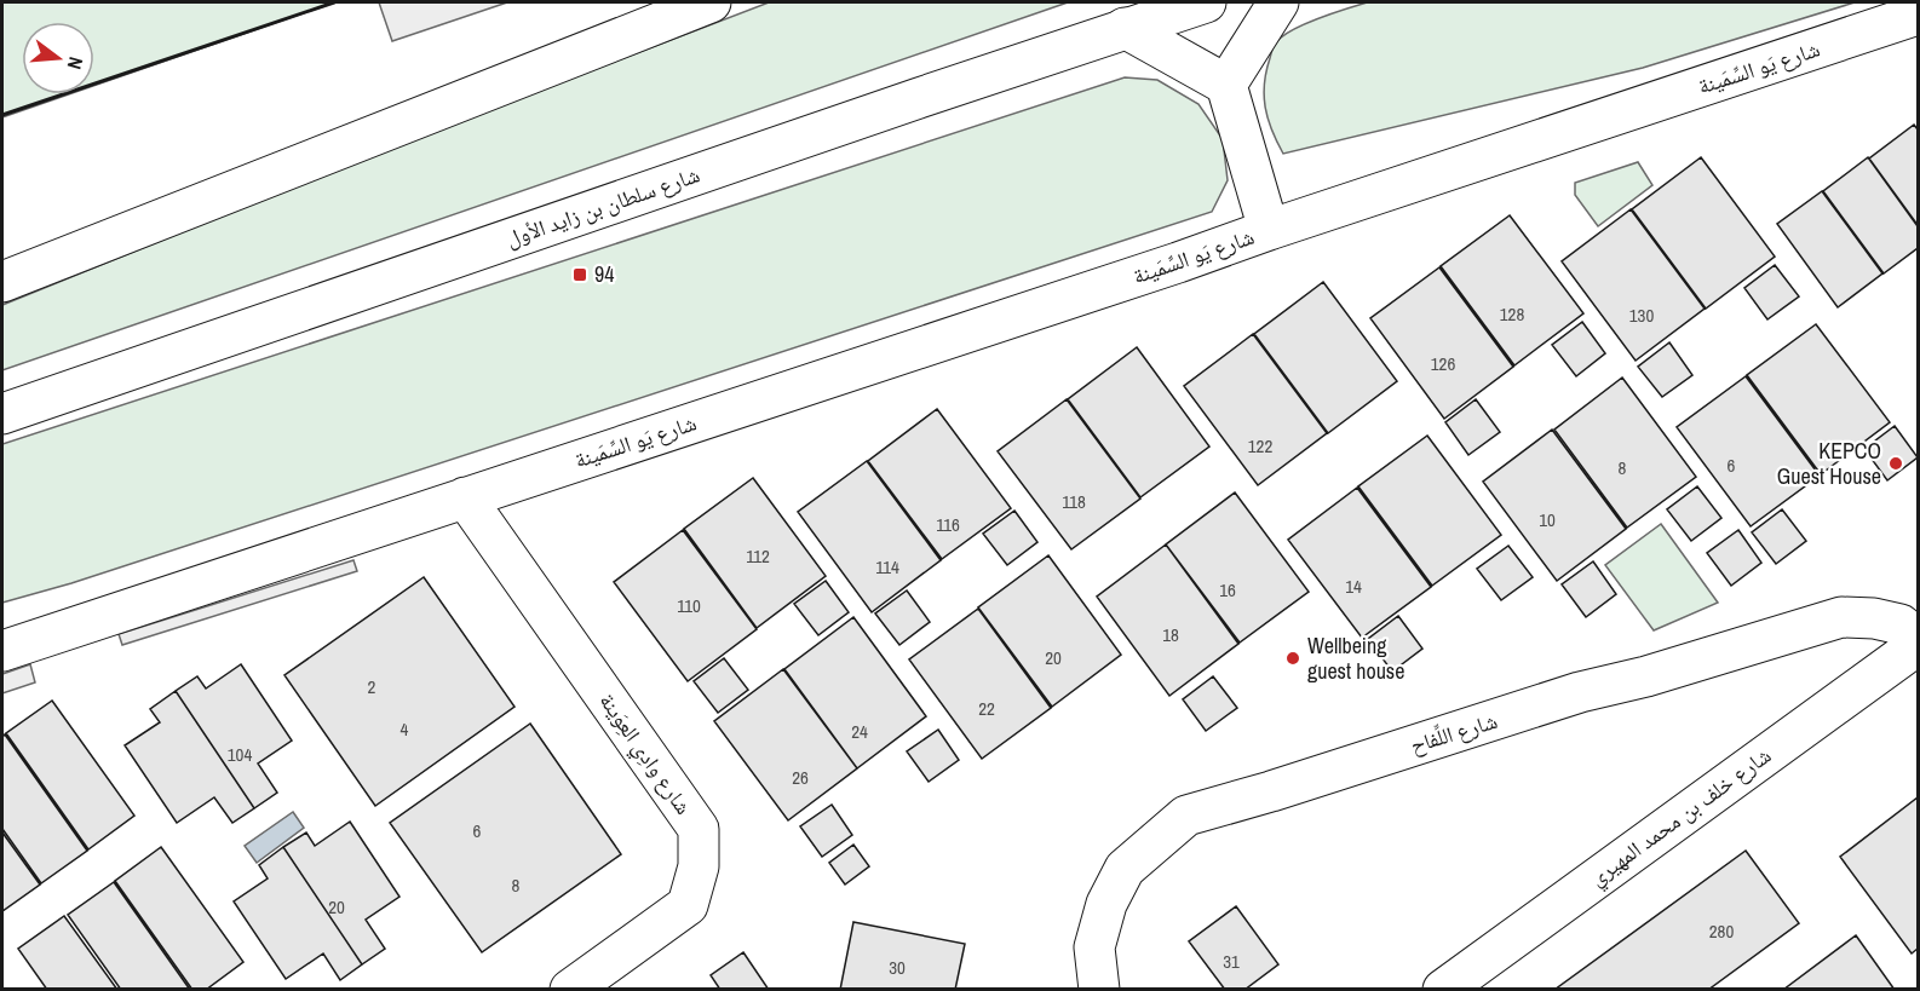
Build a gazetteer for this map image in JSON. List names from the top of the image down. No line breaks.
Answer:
{"streets":{"street":["شارع يَو السِّمَينة","شارع سلطان بن زايد الأول","شارع اللِّفاح","شارع وادِي العِوَينة","شارع خلف بن محمد المهيري"]},"crossings":[["شارع يَو السِّمَينة","شارع وادِي العِوَينة"],["شارع اللِّفاح","شارع خلف بن محمد المهيري"]],"places":{"transit":["94"],"other":["KEPCO Guest House","Wellbeing guest house"]},"house_numbers":["128","130","126","122","6","8","118","10","116","112","114","14","16","110","18","20","2","22","4","24","104","26","6","8","20","280","31","30"],"north":"right"}
